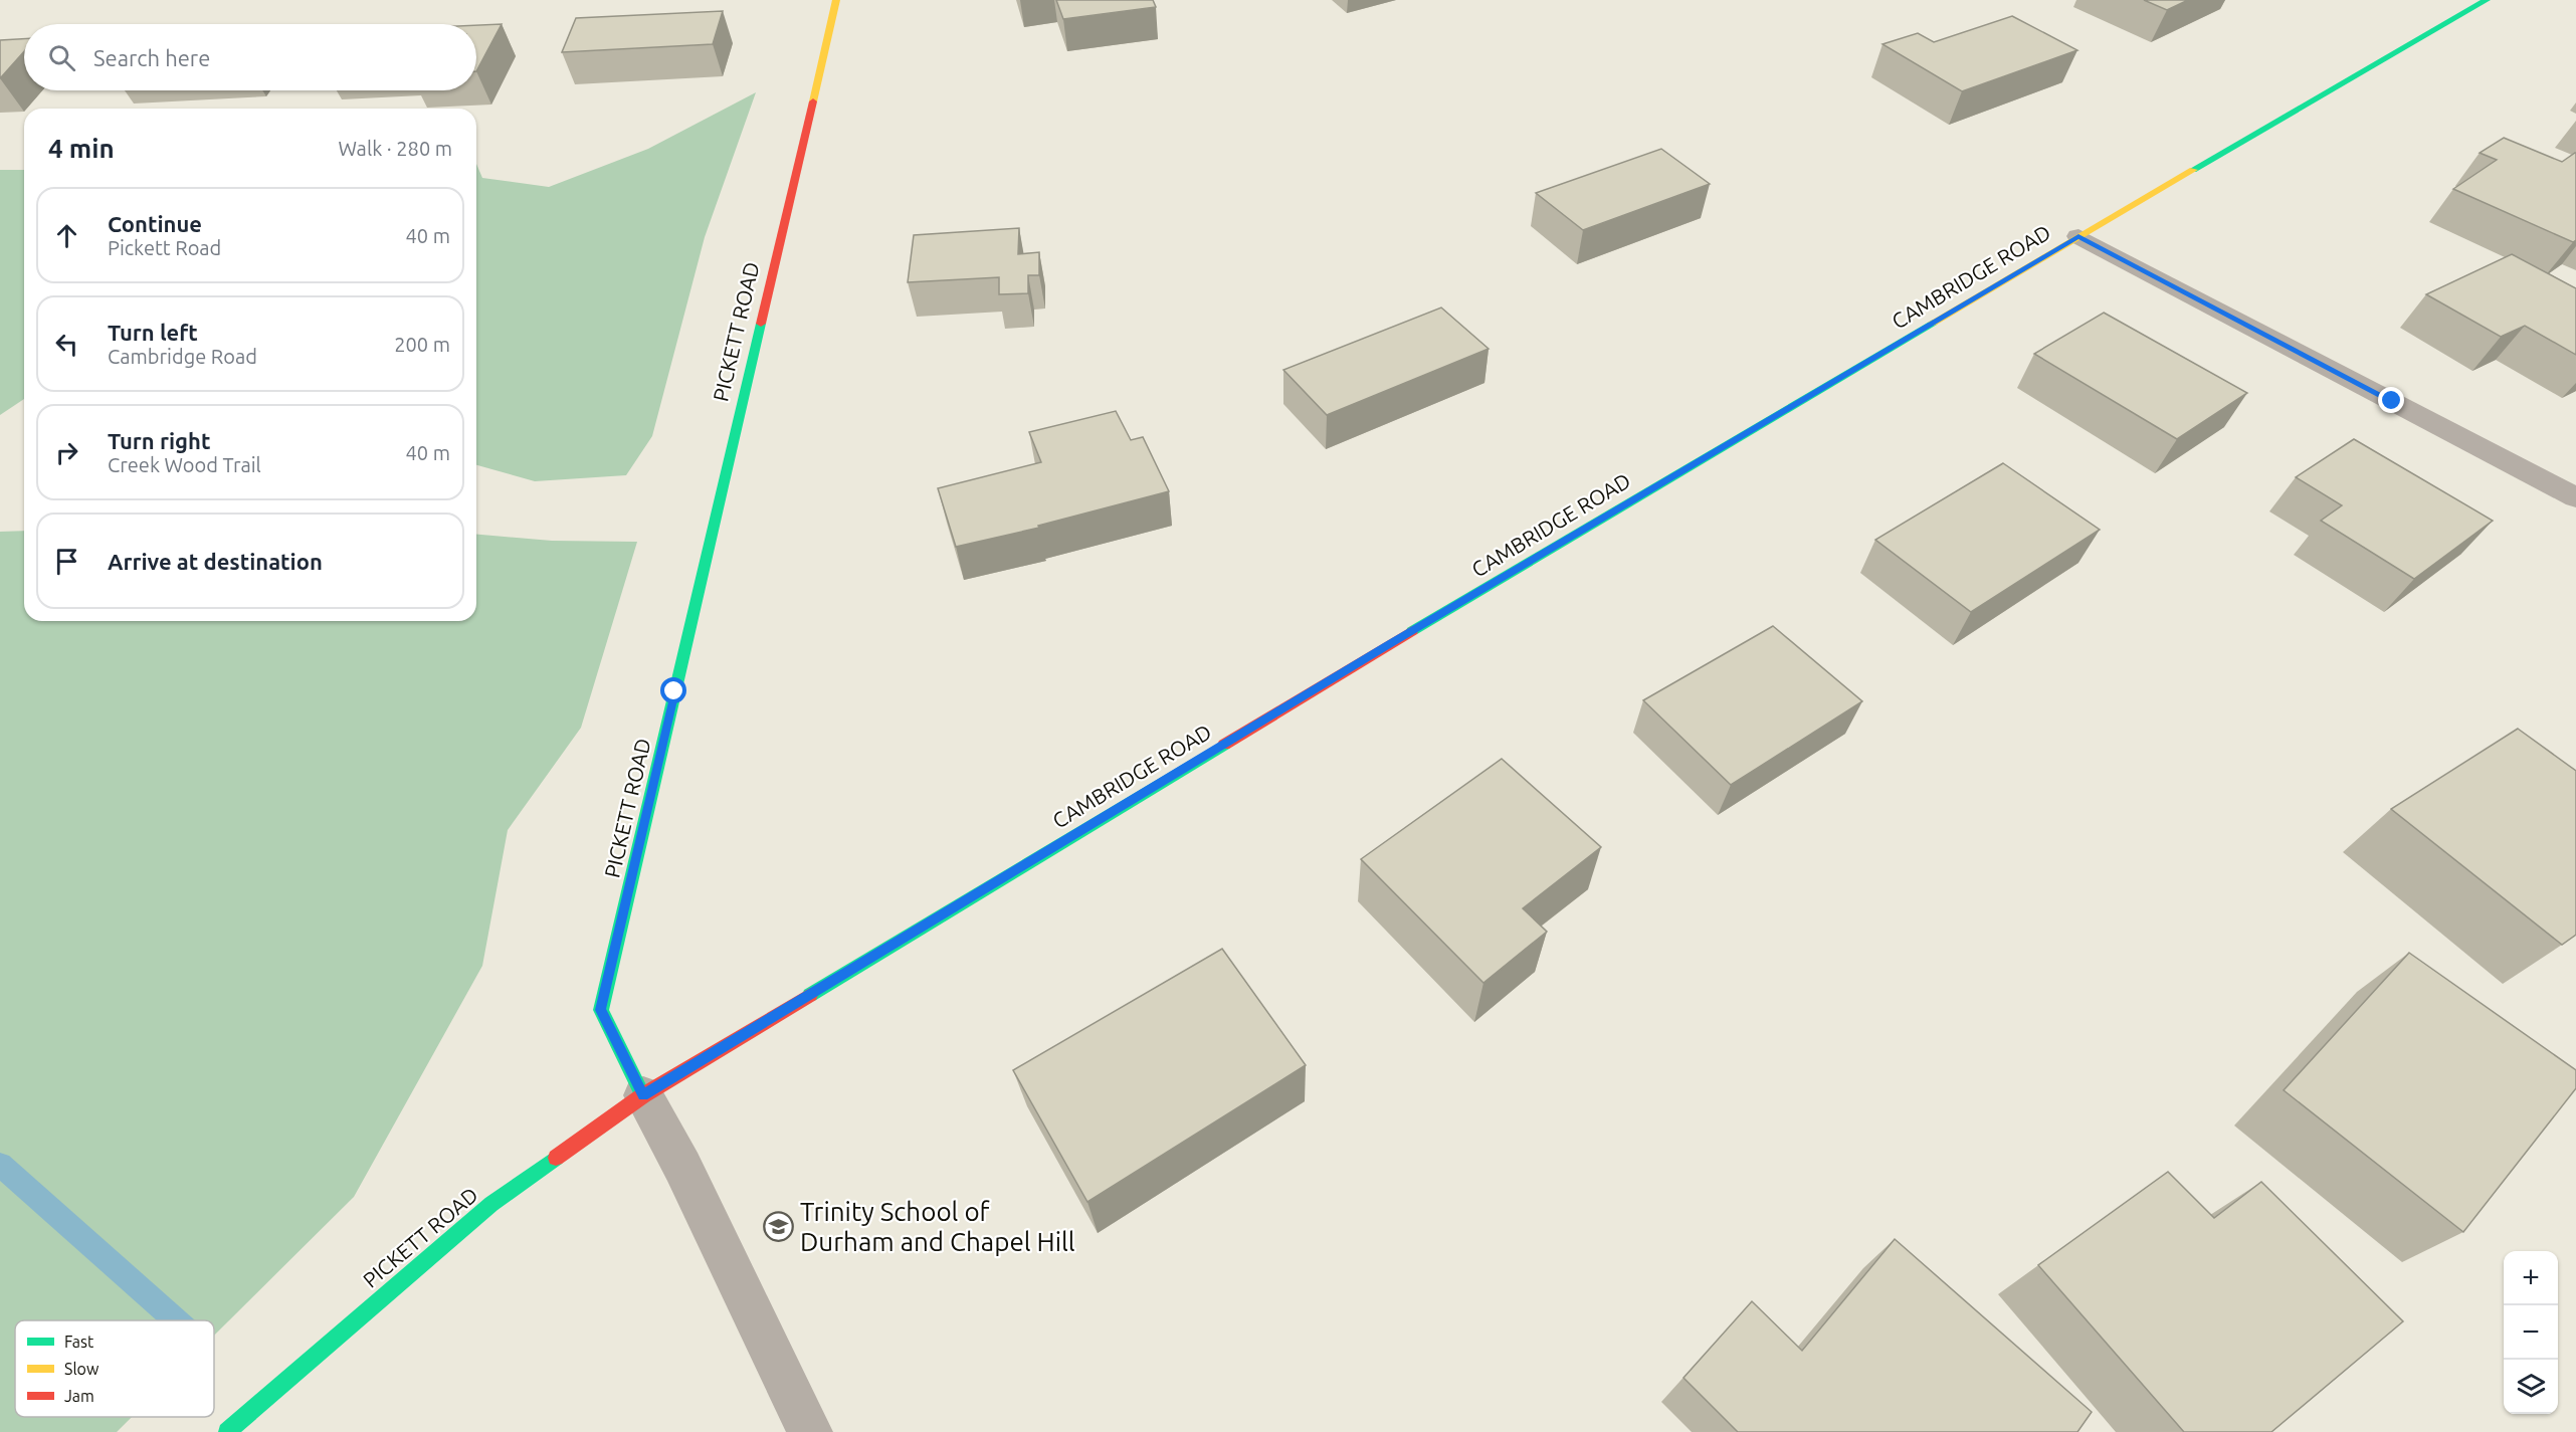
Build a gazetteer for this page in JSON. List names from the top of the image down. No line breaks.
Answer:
{"streets":{"street":["CAMBRIDGE ROAD","PICKETT ROAD"]},"crossings":[["CAMBRIDGE ROAD","PICKETT ROAD"]],"places":{"school or university":["Trinity School of Durham and Chapel Hill"]},"legend":["Fast","Slow","Jam"],"page":{"search":"Search here","heading":["4 min","Walk · 280 m"],"list":[["Continue","Pickett Road","40 m"],["Turn left","Cambridge Road","200 m"],["Turn right","Creek Wood Trail","40 m"],"Arrive at destination"],"map_buttons":["+","−"]}}
